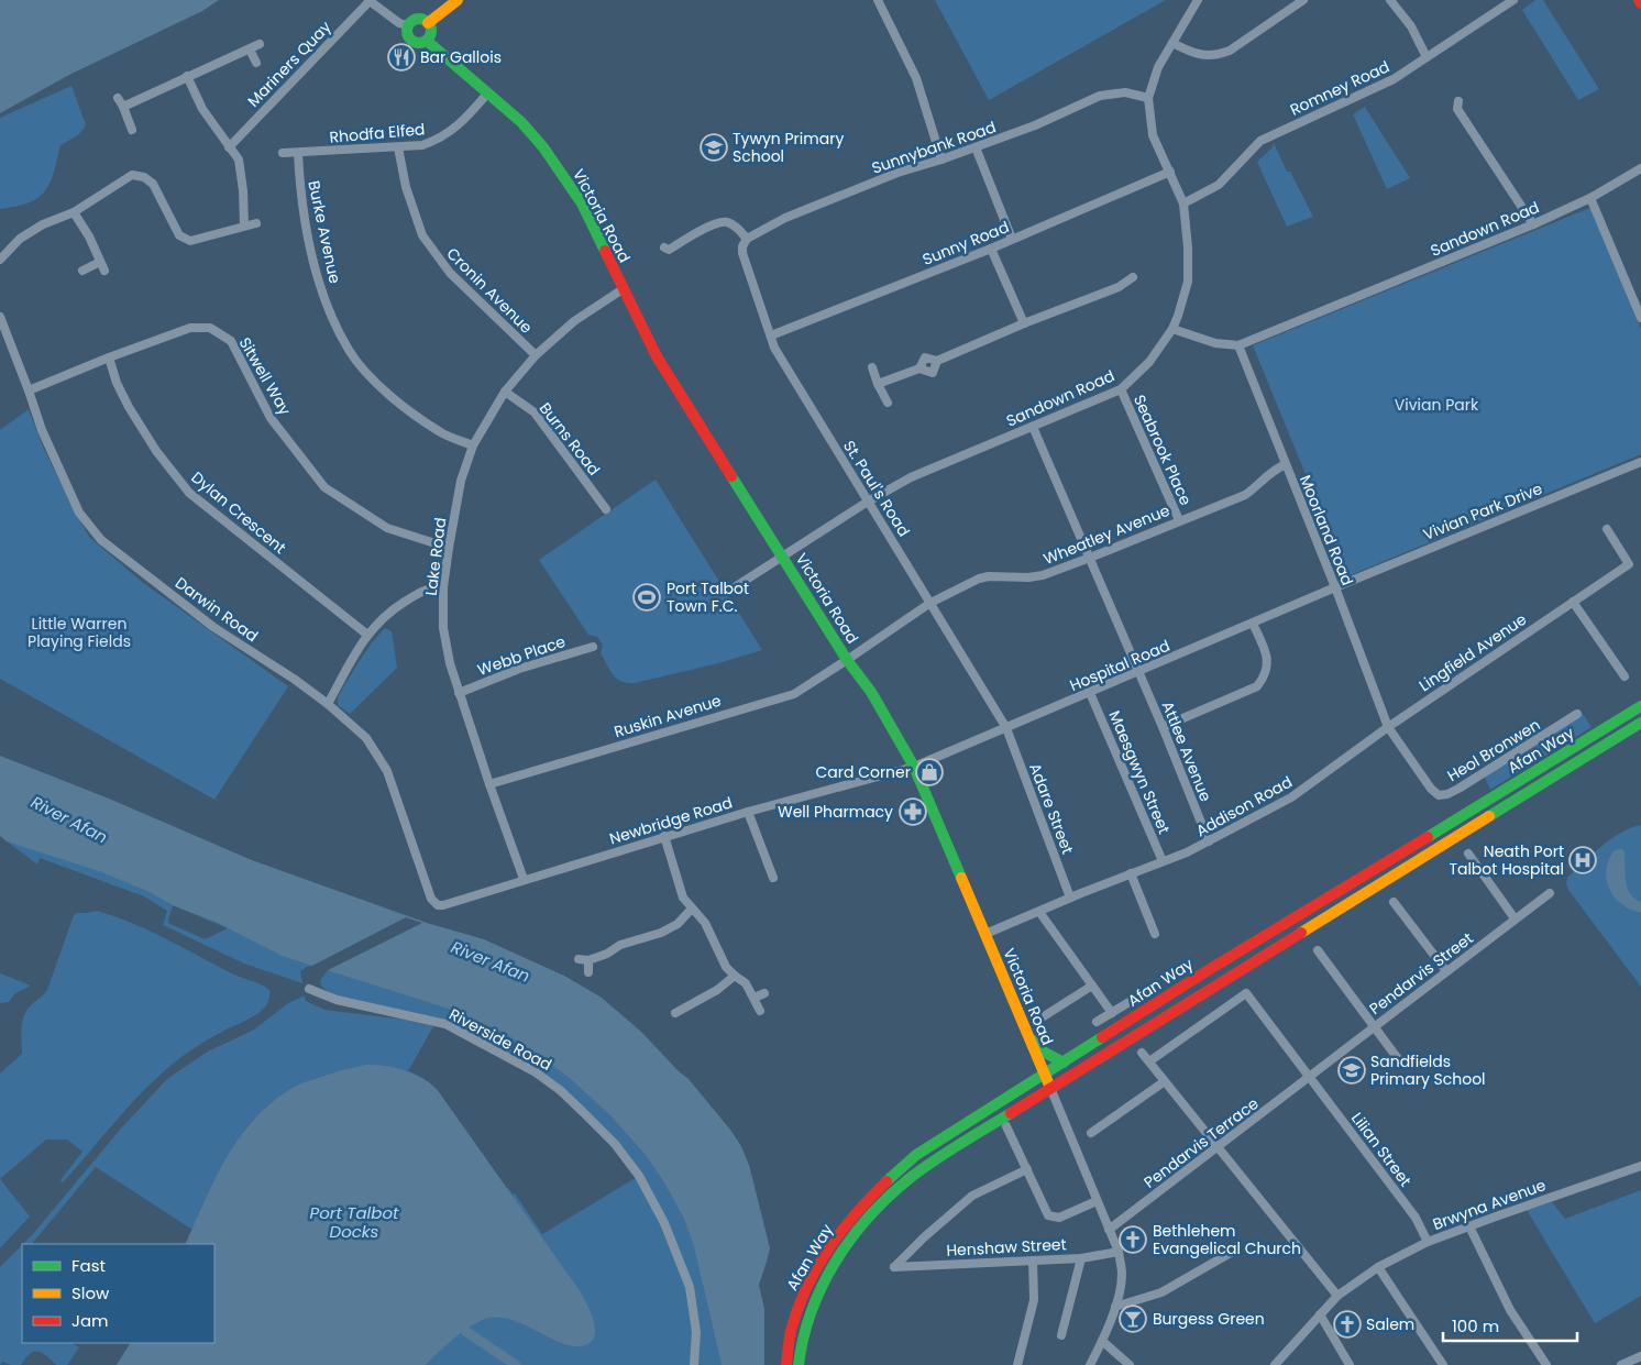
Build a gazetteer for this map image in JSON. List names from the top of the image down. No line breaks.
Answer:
{"streets":{"main road":["Victoria Road","Afan Way"],"street":["Mariners Quay","Romney Road","Rhodfa Elfed","Sunnybank Road","Sandown Road","Burke Avenue","Sunny Road","Cronin Avenue","Sitwell Way","Burns Road","Seabrook Place","St. Paul's Road","Vivian Park Drive","Dylan Crescent","Moorland Road","Wheatley Avenue","Lake Road","Darwin Road","Lingfield Avenue","Webb Place","Hospital Road","Ruskin Avenue","Heol Bronwen","Attlee Avenue","Maesgwyn Street","Addison Road","Adare Street","Newbridge Road","Pendarvis Street","Riverside Road","Pendarvis Terrace","Lilian Street","Brwyna Avenue","Henshaw Street"]},"crossings":[["Mariners Quay","Victoria Road"],["Rhodfa Elfed","Victoria Road"],["Rhodfa Elfed","Burke Avenue"],["Rhodfa Elfed","Cronin Avenue"],["Sunnybank Road","St. Paul's Road"],["Victoria Road","Sandown Road"],["Victoria Road","Wheatley Avenue"],["Victoria Road","Lake Road"],["Victoria Road","Hospital Road"],["Victoria Road","Ruskin Avenue"],["Victoria Road","Afan Way"],["Victoria Road","Addison Road"],["Victoria Road","Newbridge Road"],["Victoria Road","Pendarvis Terrace"],["Victoria Road","Henshaw Street"],["Sandown Road","Seabrook Place"],["Sandown Road","St. Paul's Road"],["Sandown Road","Moorland Road"],["Sandown Road","Attlee Avenue"],["Burke Avenue","Lake Road"],["Sunny Road","St. Paul's Road"],["Cronin Avenue","Lake Road"],["Sitwell Way","Dylan Crescent"],["Sitwell Way","Lake Road"],["Sitwell Way","Darwin Road"],["Burns Road","Lake Road"],["Seabrook Place","Wheatley Avenue"],["St. Paul's Road","Wheatley Avenue"],["St. Paul's Road","Hospital Road"],["St. Paul's Road","Adare Street"],["Vivian Park Drive","Moorland Road"],["Vivian Park Drive","Hospital Road"],["Moorland Road","Wheatley Avenue"],["Moorland Road","Lingfield Avenue"],["Moorland Road","Hospital Road"],["Moorland Road","Heol Bronwen"],["Moorland Road","Addison Road"],["Wheatley Avenue","Ruskin Avenue"],["Wheatley Avenue","Attlee Avenue"],["Lake Road","Webb Place"],["Lake Road","Ruskin Avenue"],["Lake Road","Newbridge Road"],["Darwin Road","Newbridge Road"],["Lingfield Avenue","Heol Bronwen"],["Lingfield Avenue","Addison Road"],["Hospital Road","Attlee Avenue"],["Hospital Road","Maesgwyn Street"],["Hospital Road","Adare Street"],["Hospital Road","Newbridge Road"],["Heol Bronwen","Addison Road"],["Attlee Avenue","Addison Road"],["Maesgwyn Street","Addison Road"],["Addison Road","Adare Street"],["Pendarvis Street","Pendarvis Terrace"],["Pendarvis Street","Lilian Street"],["Pendarvis Terrace","Lilian Street"],["Lilian Street","Brwyna Avenue"]],"water":["River Afan","Port Talbot Docks"],"parks":["Vivian Park","Little Warren Playing Fields"],"places":{"restaurant":["Bar Gallois"],"school or university":["Tywyn Primary School","Sandfields Primary School"],"sports":["Port Talbot Town F.C."],"shop":["Card Corner"],"pharmacy":["Well Pharmacy"],"hospital":["Neath Port Talbot Hospital"],"church":["Bethlehem Evangelical Church","Salem"],"bar":["Burgess Green"]},"legend":["Fast","Slow","Jam"],"scale_bar":"100 m"}
